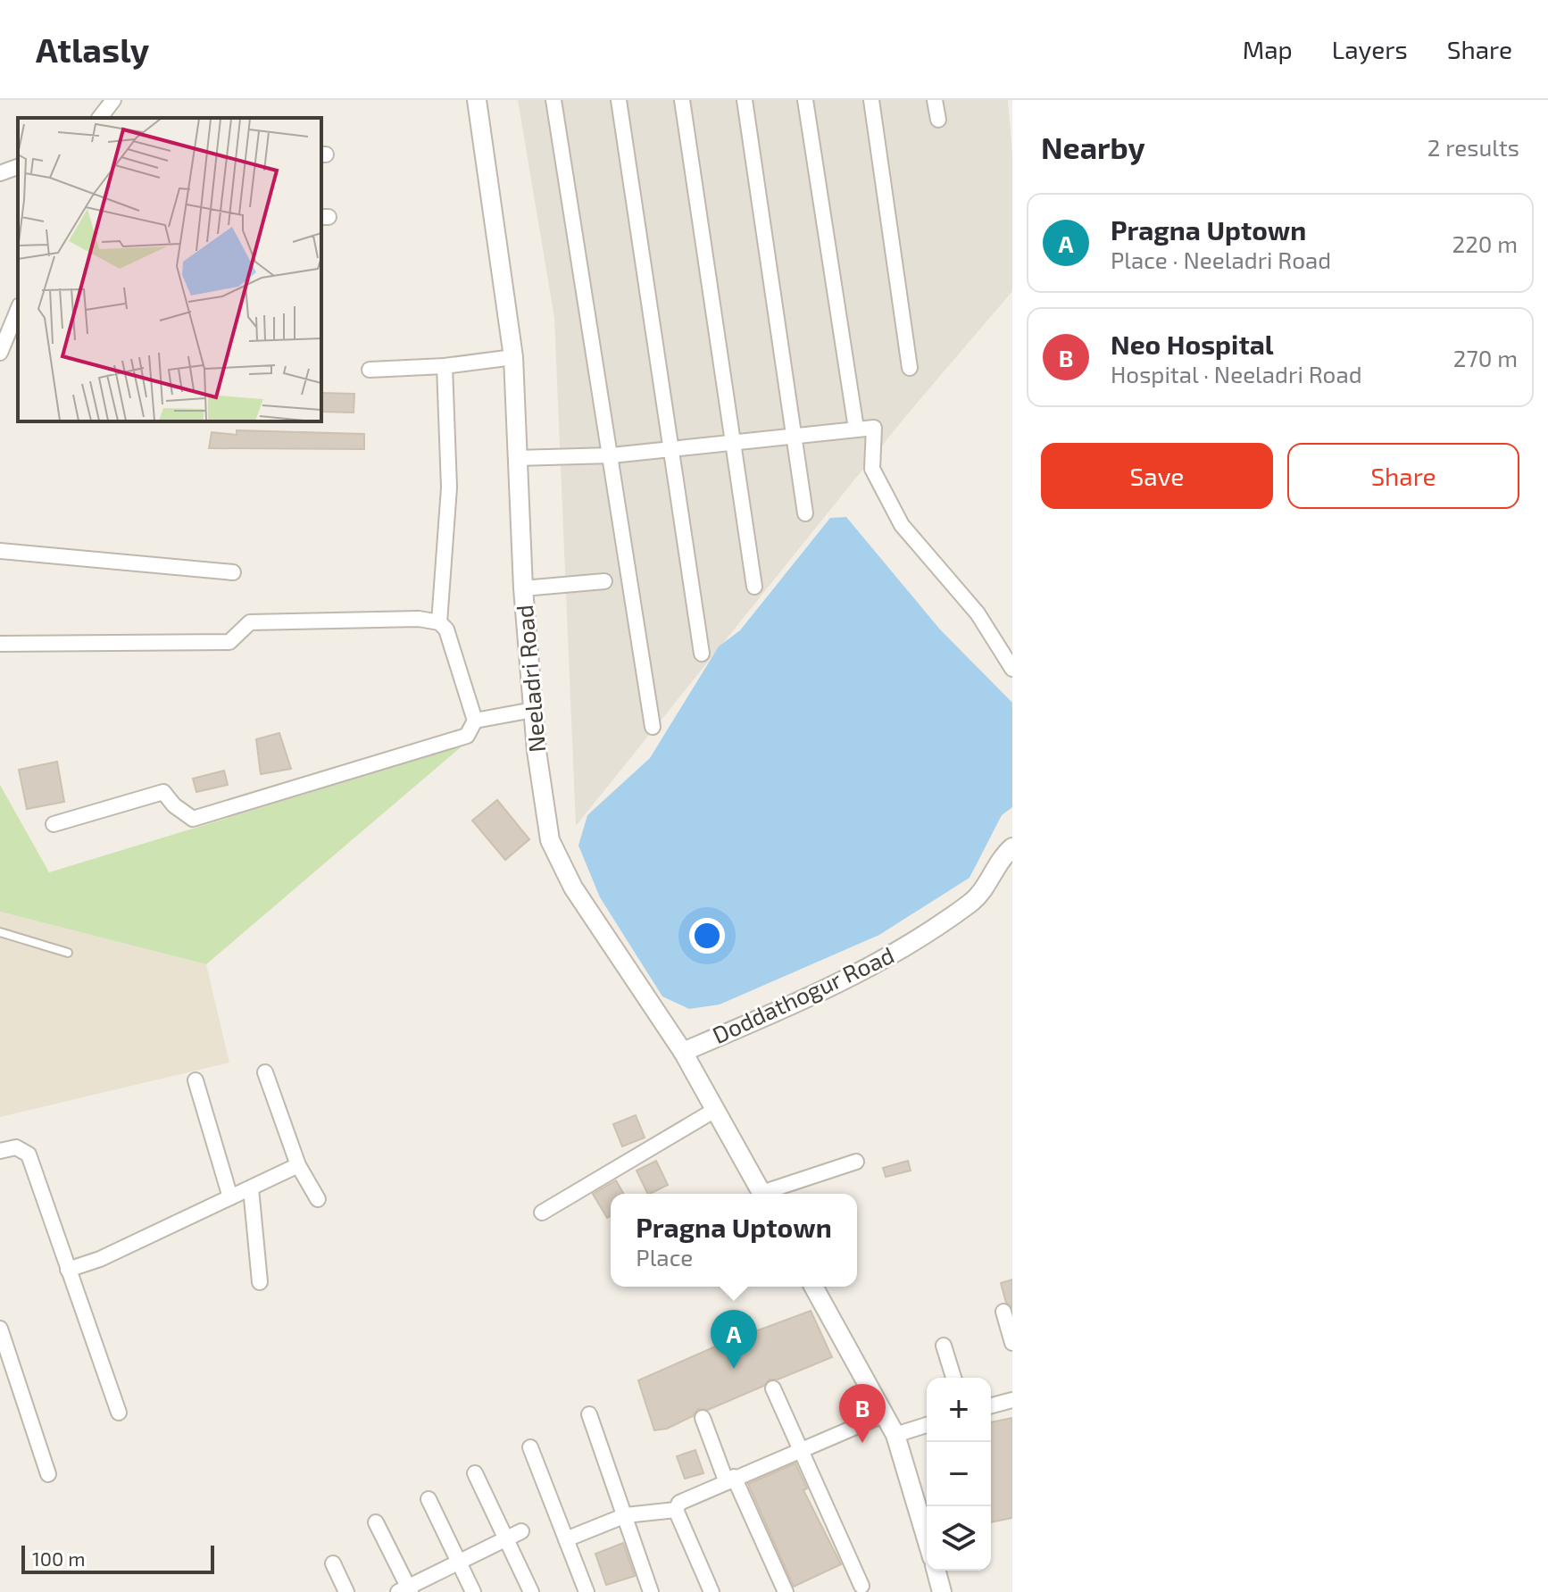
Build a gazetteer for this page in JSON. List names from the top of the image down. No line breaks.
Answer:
{"streets":{"street":["Neeladri Road","Doddathogur Road"]},"crossings":[["Neeladri Road","Doddathogur Road"]],"scale_bar":"100 m","page":{"header":"Atlasly","nav":["Map","Layers","Share"],"heading":["Nearby","2 results"],"list":[{"mark":"A","name":"Pragna Uptown","note":"Place · Neeladri Road","value":"220 m"},{"mark":"B","name":"Neo Hospital","note":"Hospital · Neeladri Road","value":"270 m"}],"buttons":["Save","Share"],"popup":["Pragna Uptown","Place"],"pins":["A","B"],"map_buttons":["+","−"],"scale":"100 m"}}
